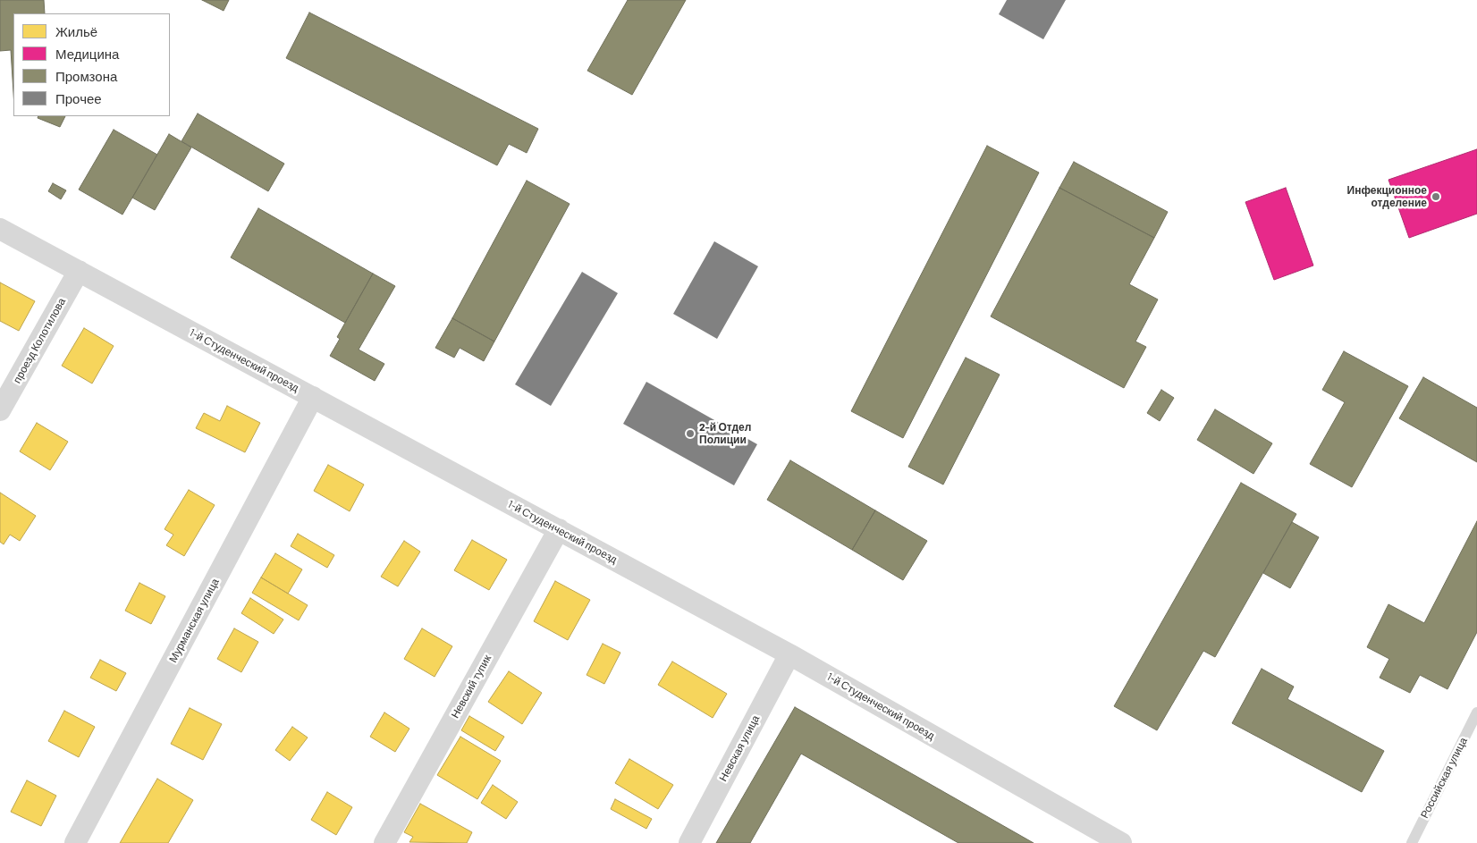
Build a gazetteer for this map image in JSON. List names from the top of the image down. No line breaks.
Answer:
{"streets":{"street":["проезд Колотилова","1-й Студенческий проезд","Мурманская улица","Невский тупик","Невская улица"],"lane":["Российская улица"]},"crossings":[["проезд Колотилова","1-й Студенческий проезд"],["1-й Студенческий проезд","Мурманская улица"],["1-й Студенческий проезд","Невский тупик"],["1-й Студенческий проезд","Невская улица"]],"places":["Инфекционное отделение","2-й Отдел Полиции"],"legend":["Жильё","Медицина","Промзона","Прочее"]}
